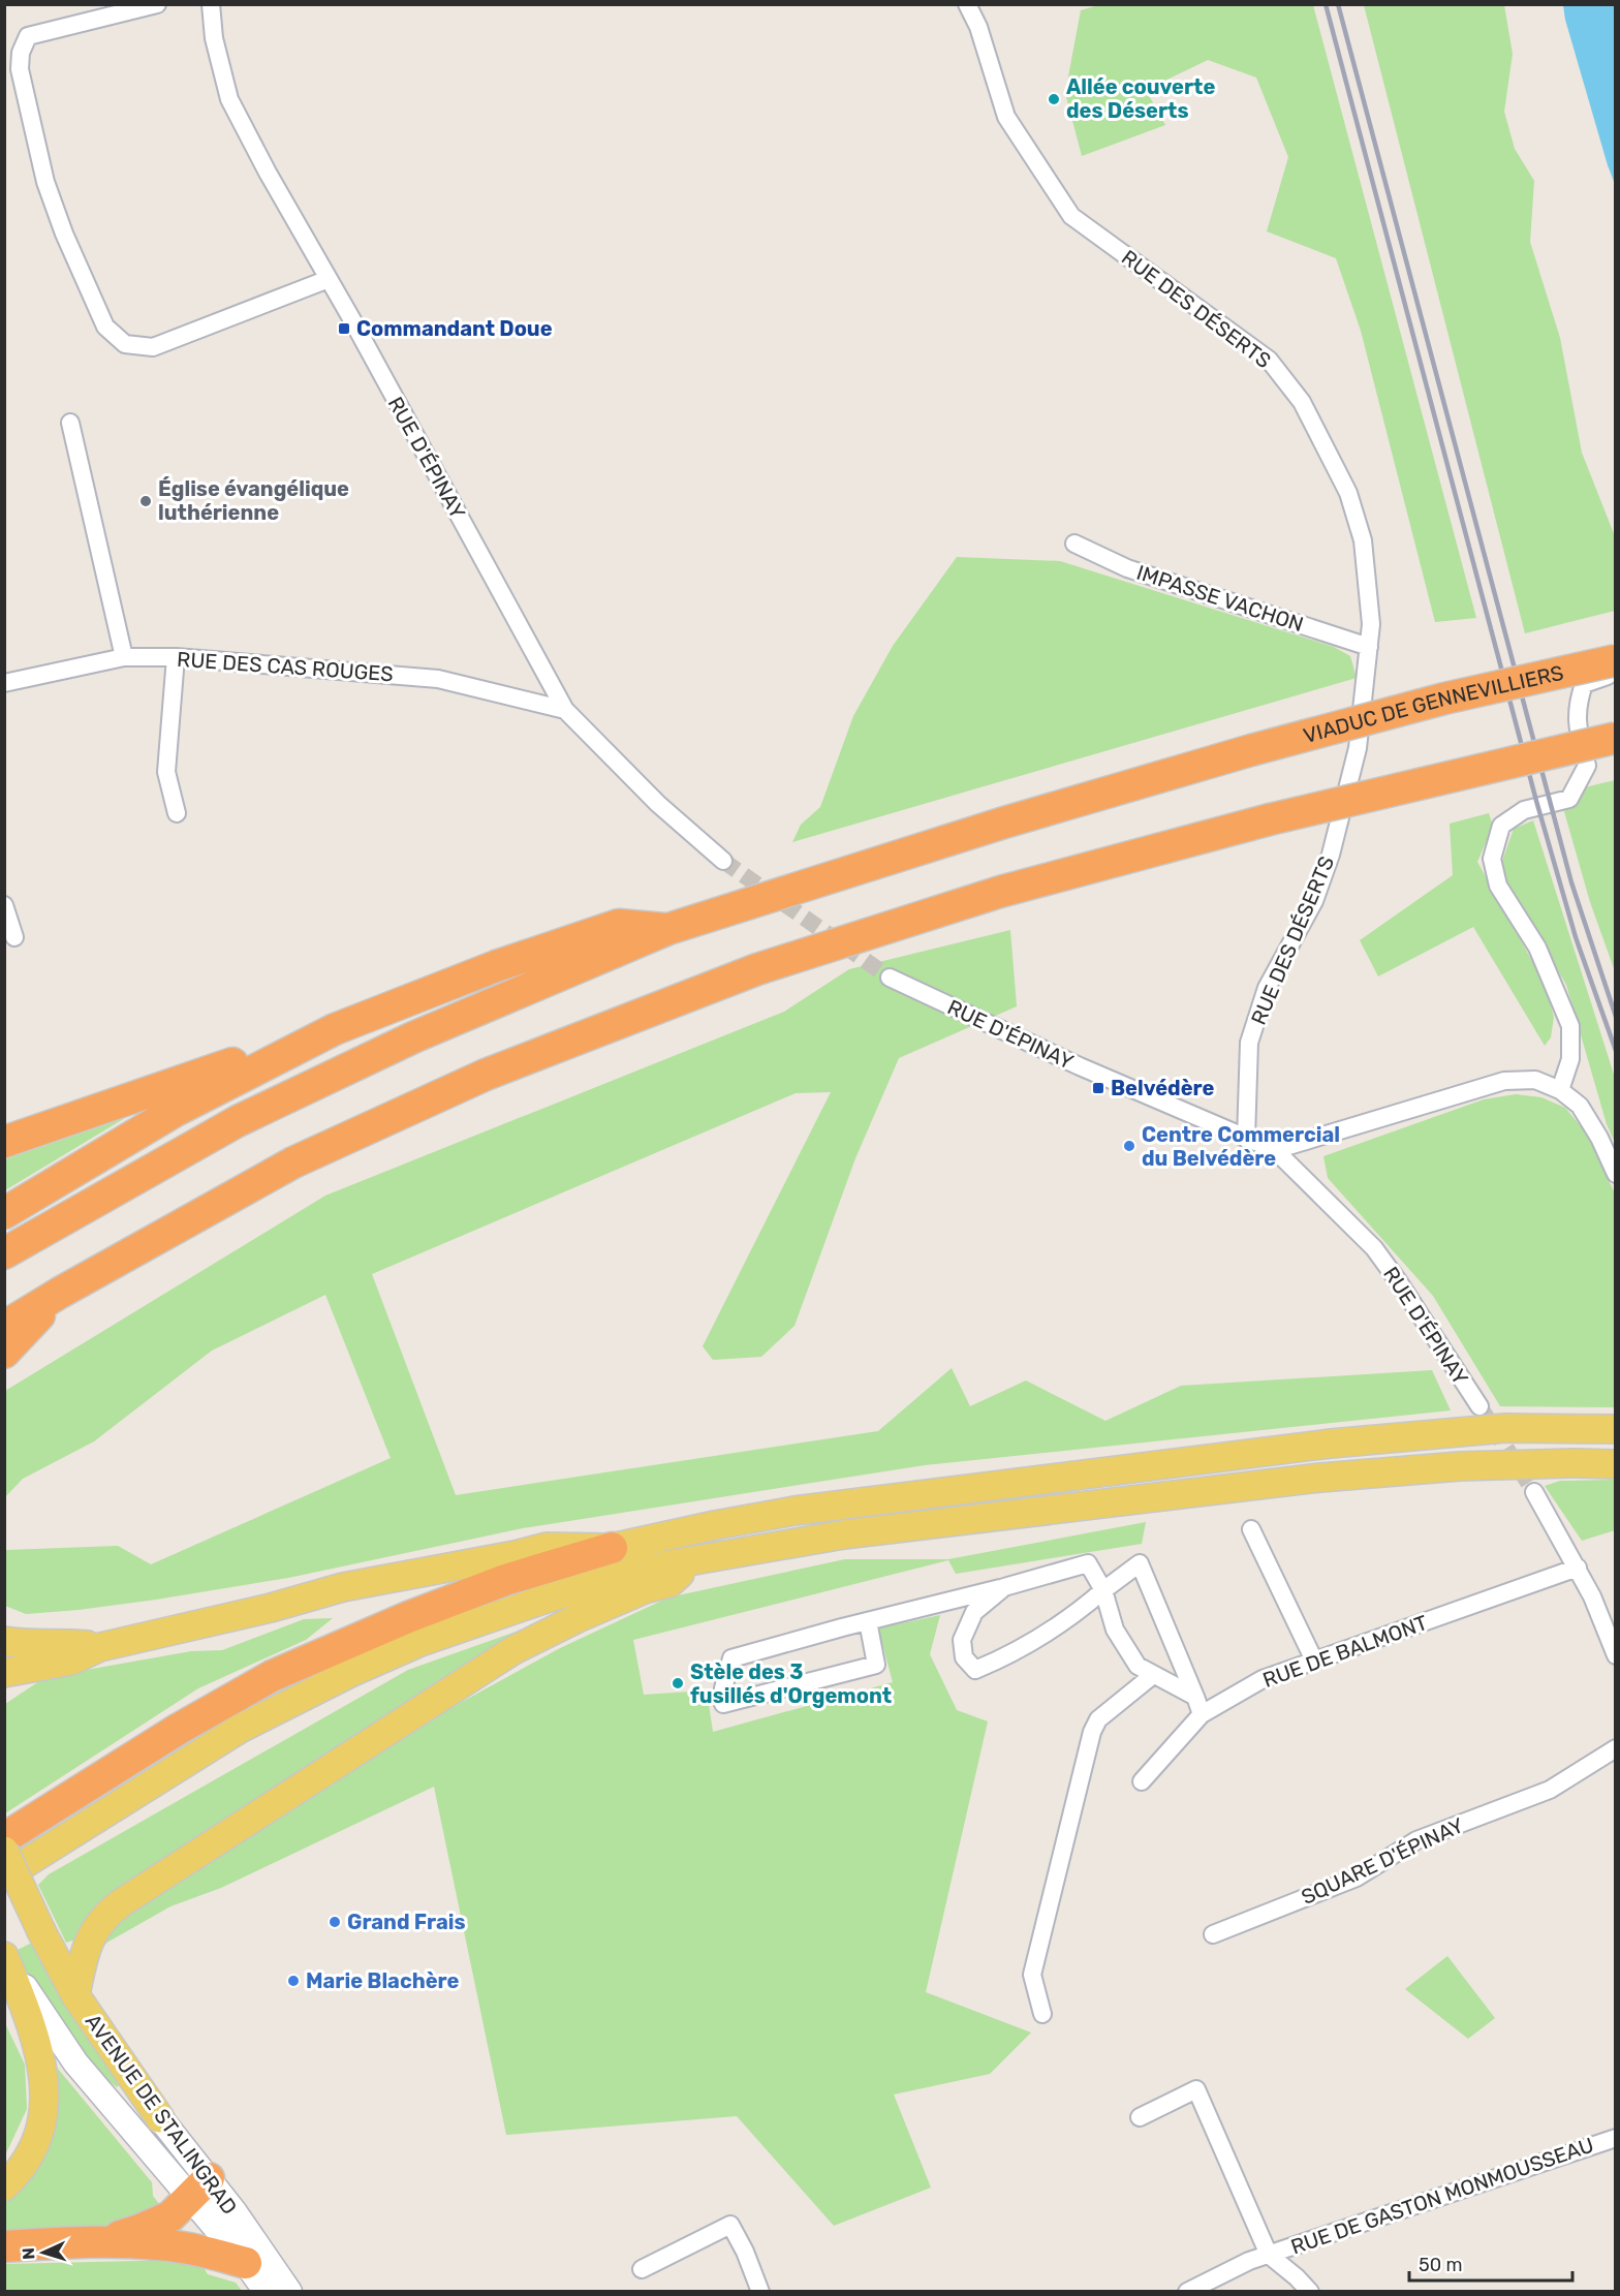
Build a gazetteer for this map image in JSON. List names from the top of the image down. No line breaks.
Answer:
{"streets":{"highway":["VIADUC DE GENNEVILLIERS"],"main road":["AVENUE DE STALINGRAD"],"street":["RUE DES DÉSERTS","RUE D'ÉPINAY","IMPASSE VACHON","RUE DES CAS ROUGES","RUE DE BALMONT","SQUARE D'ÉPINAY","RUE DE GASTON MONMOUSSEAU"]},"crossings":[["RUE DES DÉSERTS","RUE D'ÉPINAY"],["RUE DES DÉSERTS","IMPASSE VACHON"],["RUE D'ÉPINAY","RUE DES CAS ROUGES"]],"places":{"other":["Allée couverte des Déserts","Église évangélique luthérienne","Centre Commercial du Belvédère","Stèle des 3 fusillés d'Orgemont","Grand Frais","Marie Blachère"],"transit":["Commandant Doue","Belvédère"]},"scale_bar":"50 m","north":"left"}
